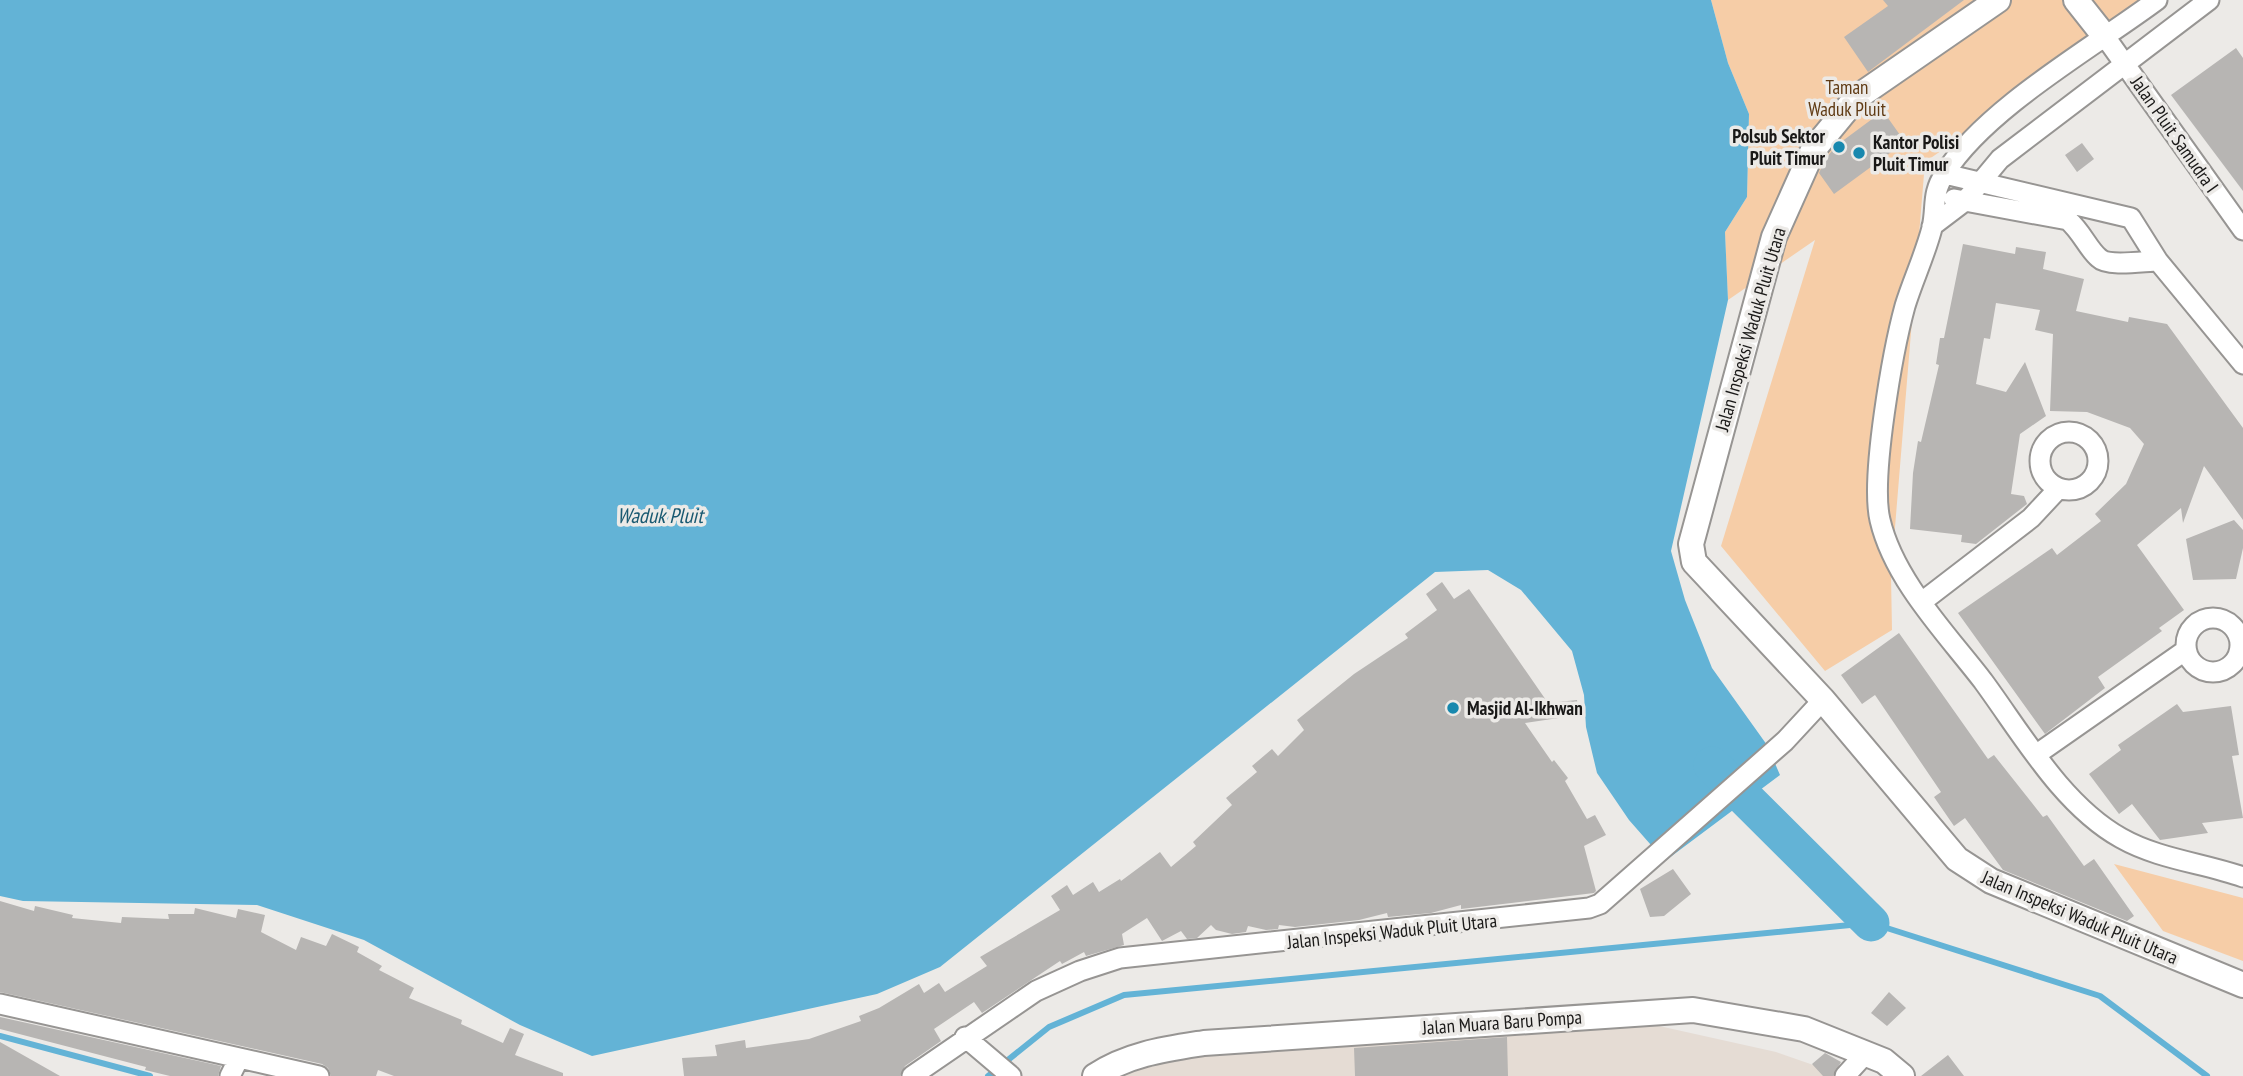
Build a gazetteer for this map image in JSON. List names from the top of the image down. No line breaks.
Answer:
{"streets":{"street":["Jalan Pluit Samudra I","Jalan Inspeksi Waduk Pluit Utara","Jalan Muara Baru Pompa"]},"water":["Waduk Pluit"],"parks":["Taman Waduk Pluit"],"places":["Polsub Sektor Pluit Timur","Kantor Polisi Pluit Timur","Masjid Al-Ikhwan"]}
